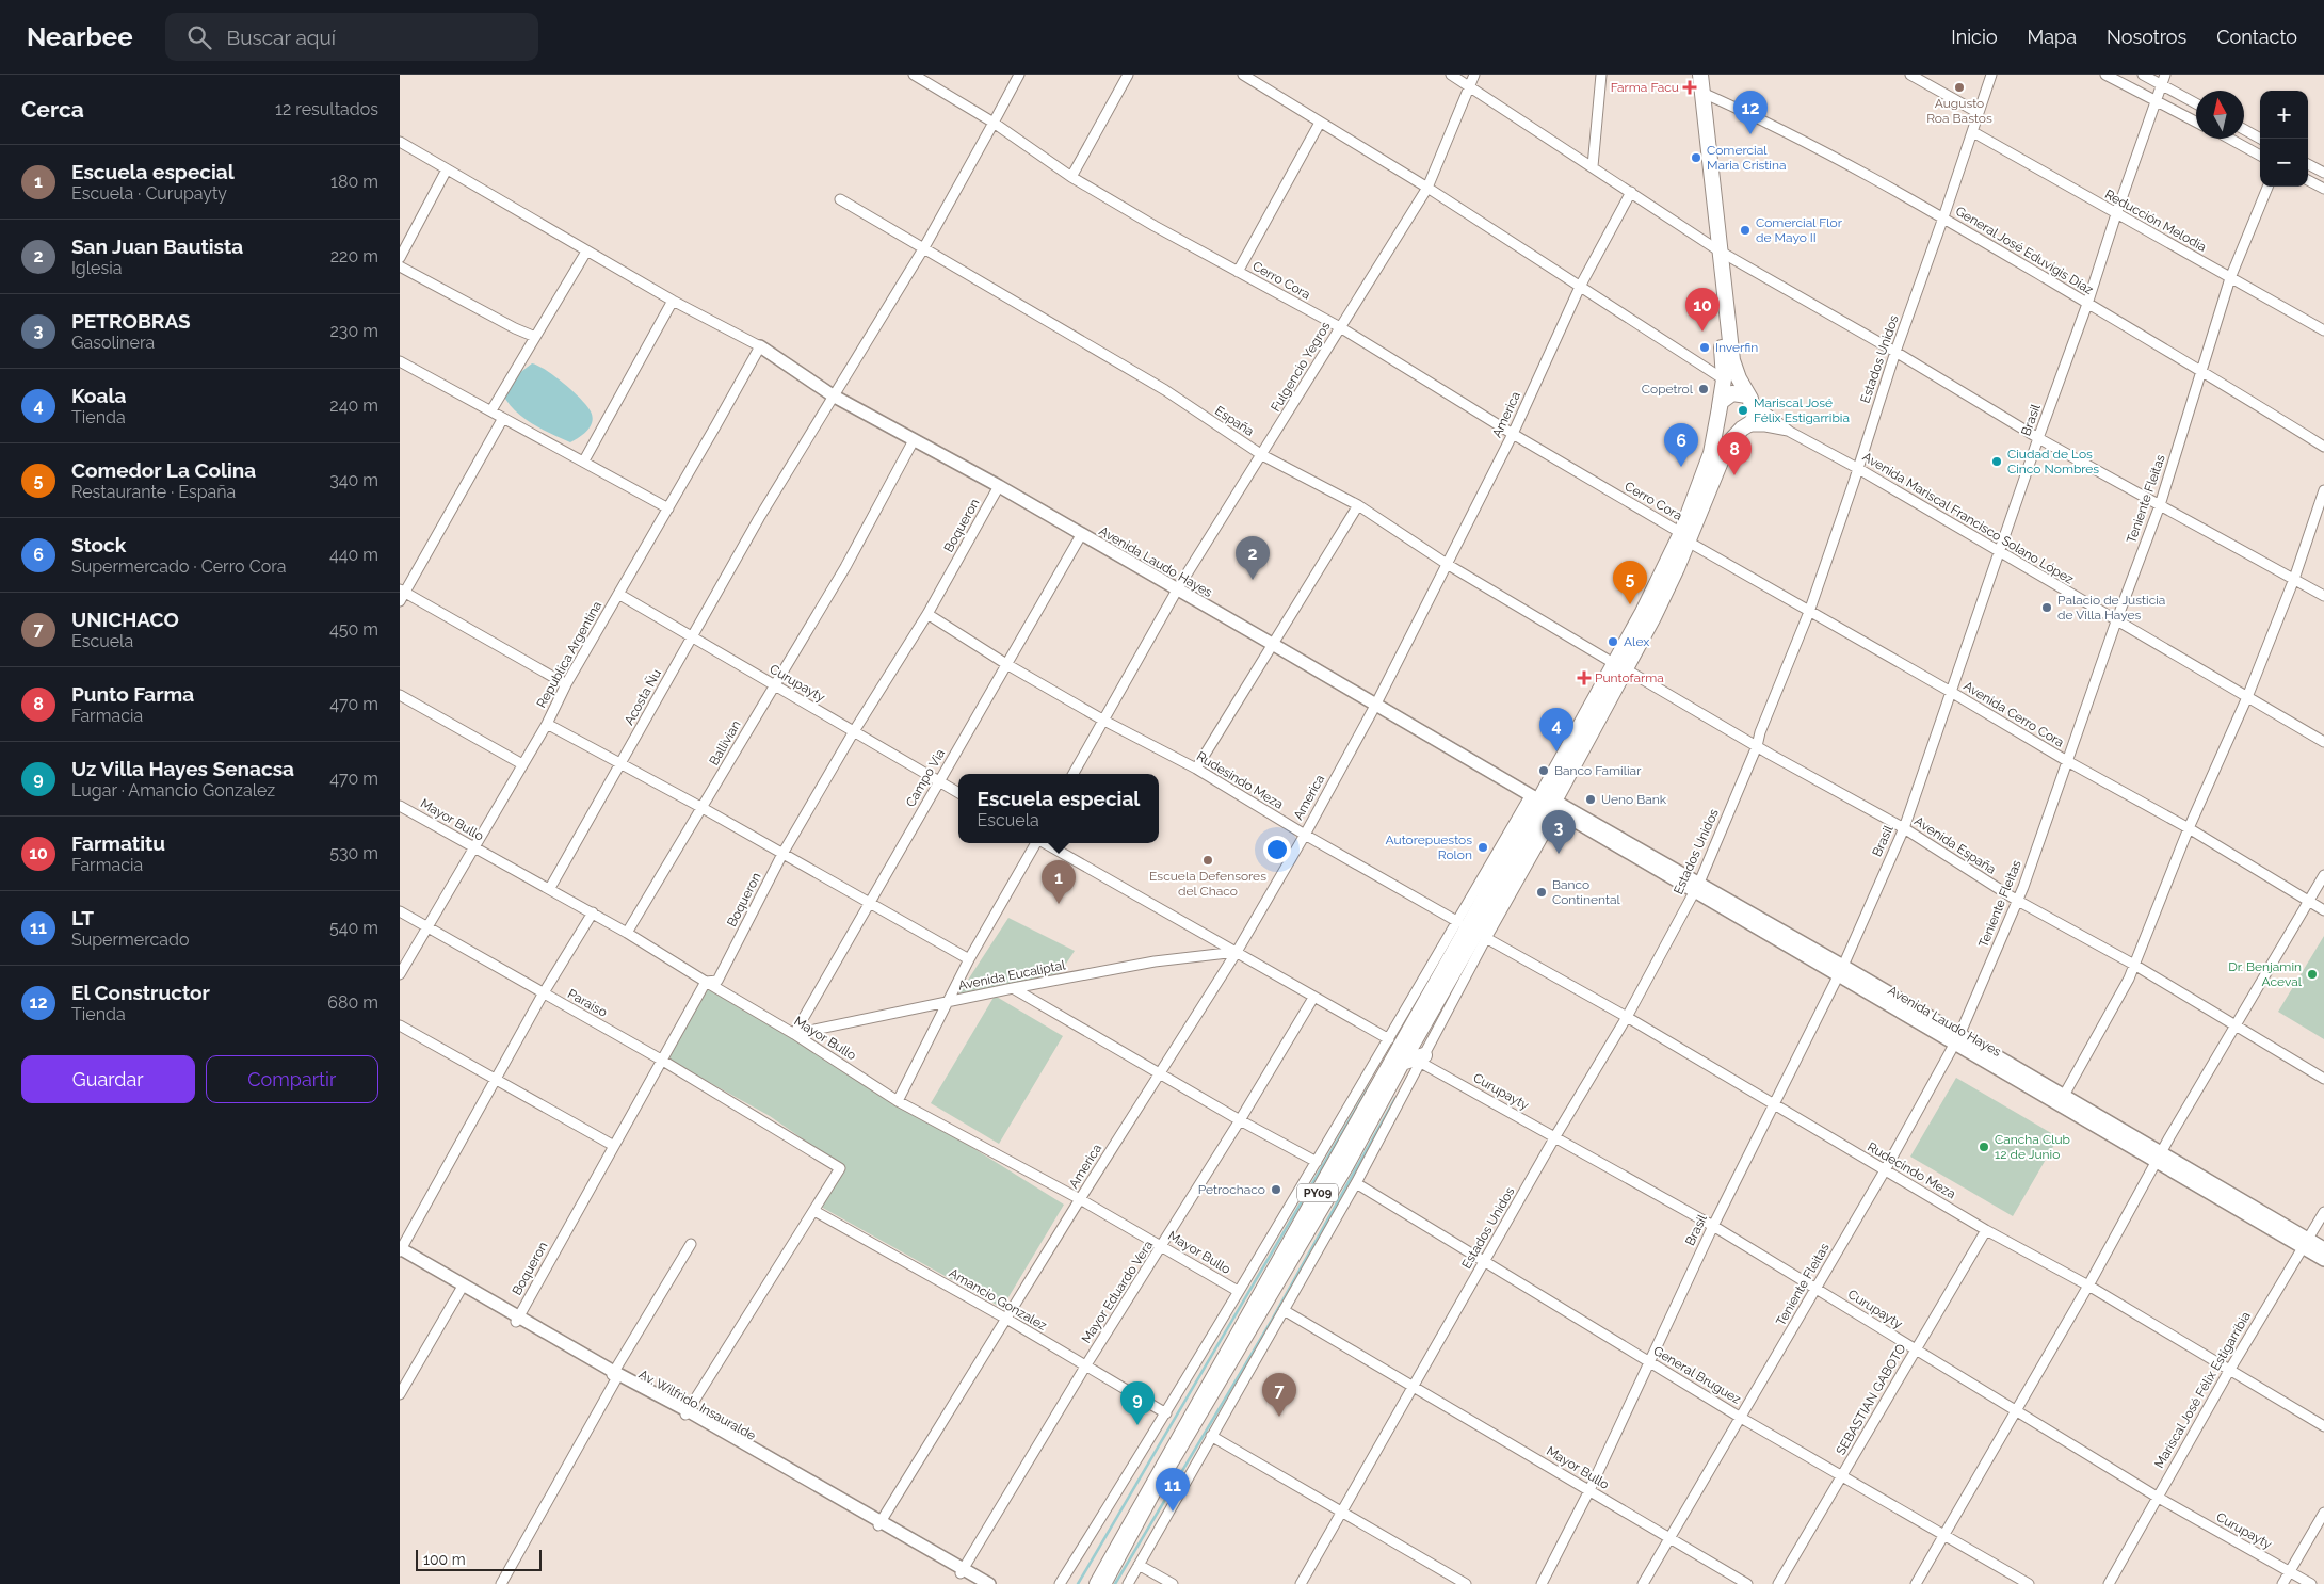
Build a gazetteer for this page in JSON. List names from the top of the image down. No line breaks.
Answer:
{"streets":{"highway":["PY09"],"street":["Reducción Melodia","General José Eduvigis Díaz","Cerro Cora","Estados Unidos","Fulgencio Yegros","America","Brasil","España","Teniente Fleitas","Avenida Mariscal Francisco Solano López","Boqueron","Avenida Laudo Hayes","Republica Argentina","Curupayty","Acosta Ñu","Avenida Cerro Cora","Ballivian","Campo Via","Rudesindo Meza","Mayor Bullo","Avenida España","Avenida Eucaliptal","Paraiso","Rudecindo Meza","Mayor Eduardo Vera","Amancio Gonzalez","General Bruguez","Mariscal José Félix Estigarribia","SEBASTIAN GABOTO","Av. Wilfrido Insauralde"]},"crossings":[["Reducción Melodia","Estados Unidos"],["Reducción Melodia","Brasil"],["Reducción Melodia","Teniente Fleitas"],["General José Eduvigis Díaz","Estados Unidos"],["General José Eduvigis Díaz","Brasil"],["General José Eduvigis Díaz","Teniente Fleitas"],["General José Eduvigis Díaz","PY09"],["Cerro Cora","Fulgencio Yegros"],["Cerro Cora","America"],["Cerro Cora","Avenida Cerro Cora"],["Cerro Cora","PY09"],["Estados Unidos","Avenida Mariscal Francisco Solano López"],["Estados Unidos","Avenida Laudo Hayes"],["Estados Unidos","Curupayty"],["Estados Unidos","Avenida Cerro Cora"],["Estados Unidos","Mayor Bullo"],["Estados Unidos","Avenida España"],["Estados Unidos","Rudecindo Meza"],["Estados Unidos","General Bruguez"],["Fulgencio Yegros","España"],["Fulgencio Yegros","Avenida Laudo Hayes"],["Fulgencio Yegros","Rudesindo Meza"],["America","España"],["America","Avenida Laudo Hayes"],["America","Rudesindo Meza"],["America","Mayor Bullo"],["America","Avenida Eucaliptal"],["America","Amancio Gonzalez"],["America","Av. Wilfrido Insauralde"],["Brasil","Avenida Mariscal Francisco Solano López"],["Brasil","Avenida Laudo Hayes"],["Brasil","Curupayty"],["Brasil","Avenida Cerro Cora"],["Brasil","Mayor Bullo"],["Brasil","Avenida España"],["Brasil","Rudecindo Meza"],["Brasil","General Bruguez"],["España","Acosta Ñu"],["España","Avenida España"],["España","PY09"],["Teniente Fleitas","Avenida Mariscal Francisco Solano López"],["Teniente Fleitas","Avenida Laudo Hayes"],["Teniente Fleitas","Curupayty"],["Teniente Fleitas","Avenida Cerro Cora"],["Teniente Fleitas","Mayor Bullo"],["Teniente Fleitas","Avenida España"],["Teniente Fleitas","Rudecindo Meza"],["Teniente Fleitas","General Bruguez"],["Boqueron","Avenida Laudo Hayes"],["Boqueron","Curupayty"],["Boqueron","Rudesindo Meza"],["Boqueron","Mayor Bullo"],["Boqueron","Paraiso"],["Boqueron","Av. Wilfrido Insauralde"],["Avenida Laudo Hayes","Republica Argentina"],["Avenida Laudo Hayes","Acosta Ñu"],["Avenida Laudo Hayes","Ballivian"],["Avenida Laudo Hayes","Campo Via"],["Avenida Laudo Hayes","PY09"],["Avenida Laudo Hayes","Mariscal José Félix Estigarribia"],["Republica Argentina","Curupayty"],["Republica Argentina","Mayor Bullo"],["Republica Argentina","Paraiso"],["Curupayty","Acosta Ñu"],["Curupayty","Ballivian"],["Curupayty","Campo Via"],["Curupayty","Mariscal José Félix Estigarribia"],["Curupayty","SEBASTIAN GABOTO"],["Acosta Ñu","Mayor Bullo"],["Avenida Cerro Cora","PY09"],["Ballivian","Mayor Bullo"],["Campo Via","Rudesindo Meza"],["Campo Via","Mayor Bullo"],["Campo Via","Avenida Eucaliptal"],["Mayor Bullo","Avenida Eucaliptal"],["Mayor Bullo","Mayor Eduardo Vera"],["Avenida España","PY09"],["Paraiso","Amancio Gonzalez"],["Rudecindo Meza","Mariscal José Félix Estigarribia"],["Rudecindo Meza","SEBASTIAN GABOTO"],["Mayor Eduardo Vera","Amancio Gonzalez"],["Mayor Eduardo Vera","Av. Wilfrido Insauralde"],["General Bruguez","SEBASTIAN GABOTO"]],"places":{"health":["Farma Facu","Puntofarma"],"other":["Augusto Roa Bastos","Comercial Maria Cristina","Comercial Flor de Mayo II","Inverfin","Copetrol","Mariscal José Félix Estigarribia","Ciudad de Los Cinco Nombres","Palacio de Justicia de Villa Hayes","Alex","Banco Familiar","Ueno Bank","Autorepuestos Rolon","Escuela Defensores del Chaco","Banco Continental","Dr. Benjamin Aceval","Cancha Club 12 de Junio","Petrochaco"]},"scale_bar":"100 m","north":"top","page":{"header":"Nearbee","search":"Buscar aquí","nav":["Inicio","Mapa","Nosotros","Contacto"],"heading":["Cerca","12 resultados"],"map_buttons":["+","−"],"pins":["12","10","6","8","2","5","4","3","1","7","9","11"],"list":[{"mark":"1","name":"Escuela especial","note":"Escuela · Curupayty","value":"180 m"},{"mark":"2","name":"San Juan Bautista","note":"Iglesia","value":"220 m"},{"mark":"3","name":"PETROBRAS","note":"Gasolinera","value":"230 m"},{"mark":"4","name":"Koala","note":"Tienda","value":"240 m"},{"mark":"5","name":"Comedor La Colina","note":"Restaurante · España","value":"340 m"},{"mark":"6","name":"Stock","note":"Supermercado · Cerro Cora","value":"440 m"},{"mark":"7","name":"UNICHACO","note":"Escuela","value":"450 m"},{"mark":"8","name":"Punto Farma","note":"Farmacia","value":"470 m"},{"mark":"9","name":"Uz Villa Hayes Senacsa","note":"Lugar · Amancio Gonzalez","value":"470 m"},{"mark":"10","name":"Farmatitu","note":"Farmacia","value":"530 m"},{"mark":"11","name":"LT","note":"Supermercado","value":"540 m"},{"mark":"12","name":"El Constructor","note":"Tienda","value":"680 m"}],"popup":["Escuela especial","Escuela"],"buttons":["Guardar","Compartir"],"scale":"100 m"}}
